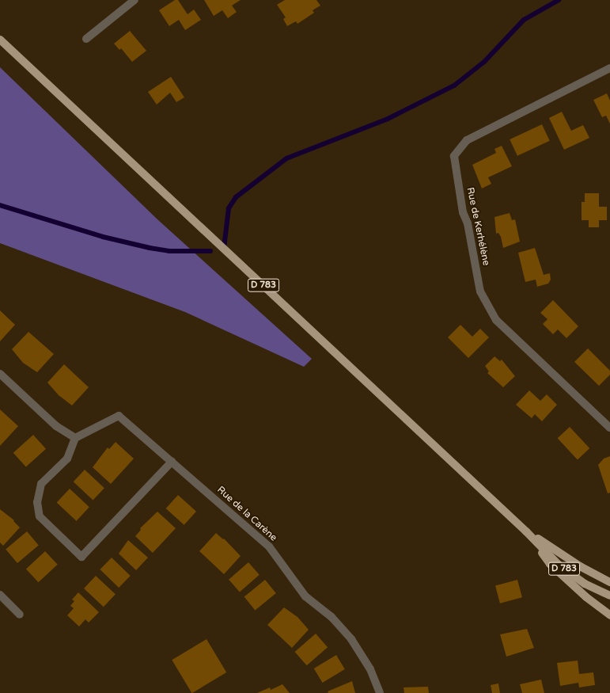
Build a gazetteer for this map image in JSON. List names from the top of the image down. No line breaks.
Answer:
{"streets":{"main road":["D 783"],"street":["Rue de Kerhélène","Rue de la Carène"]}}
